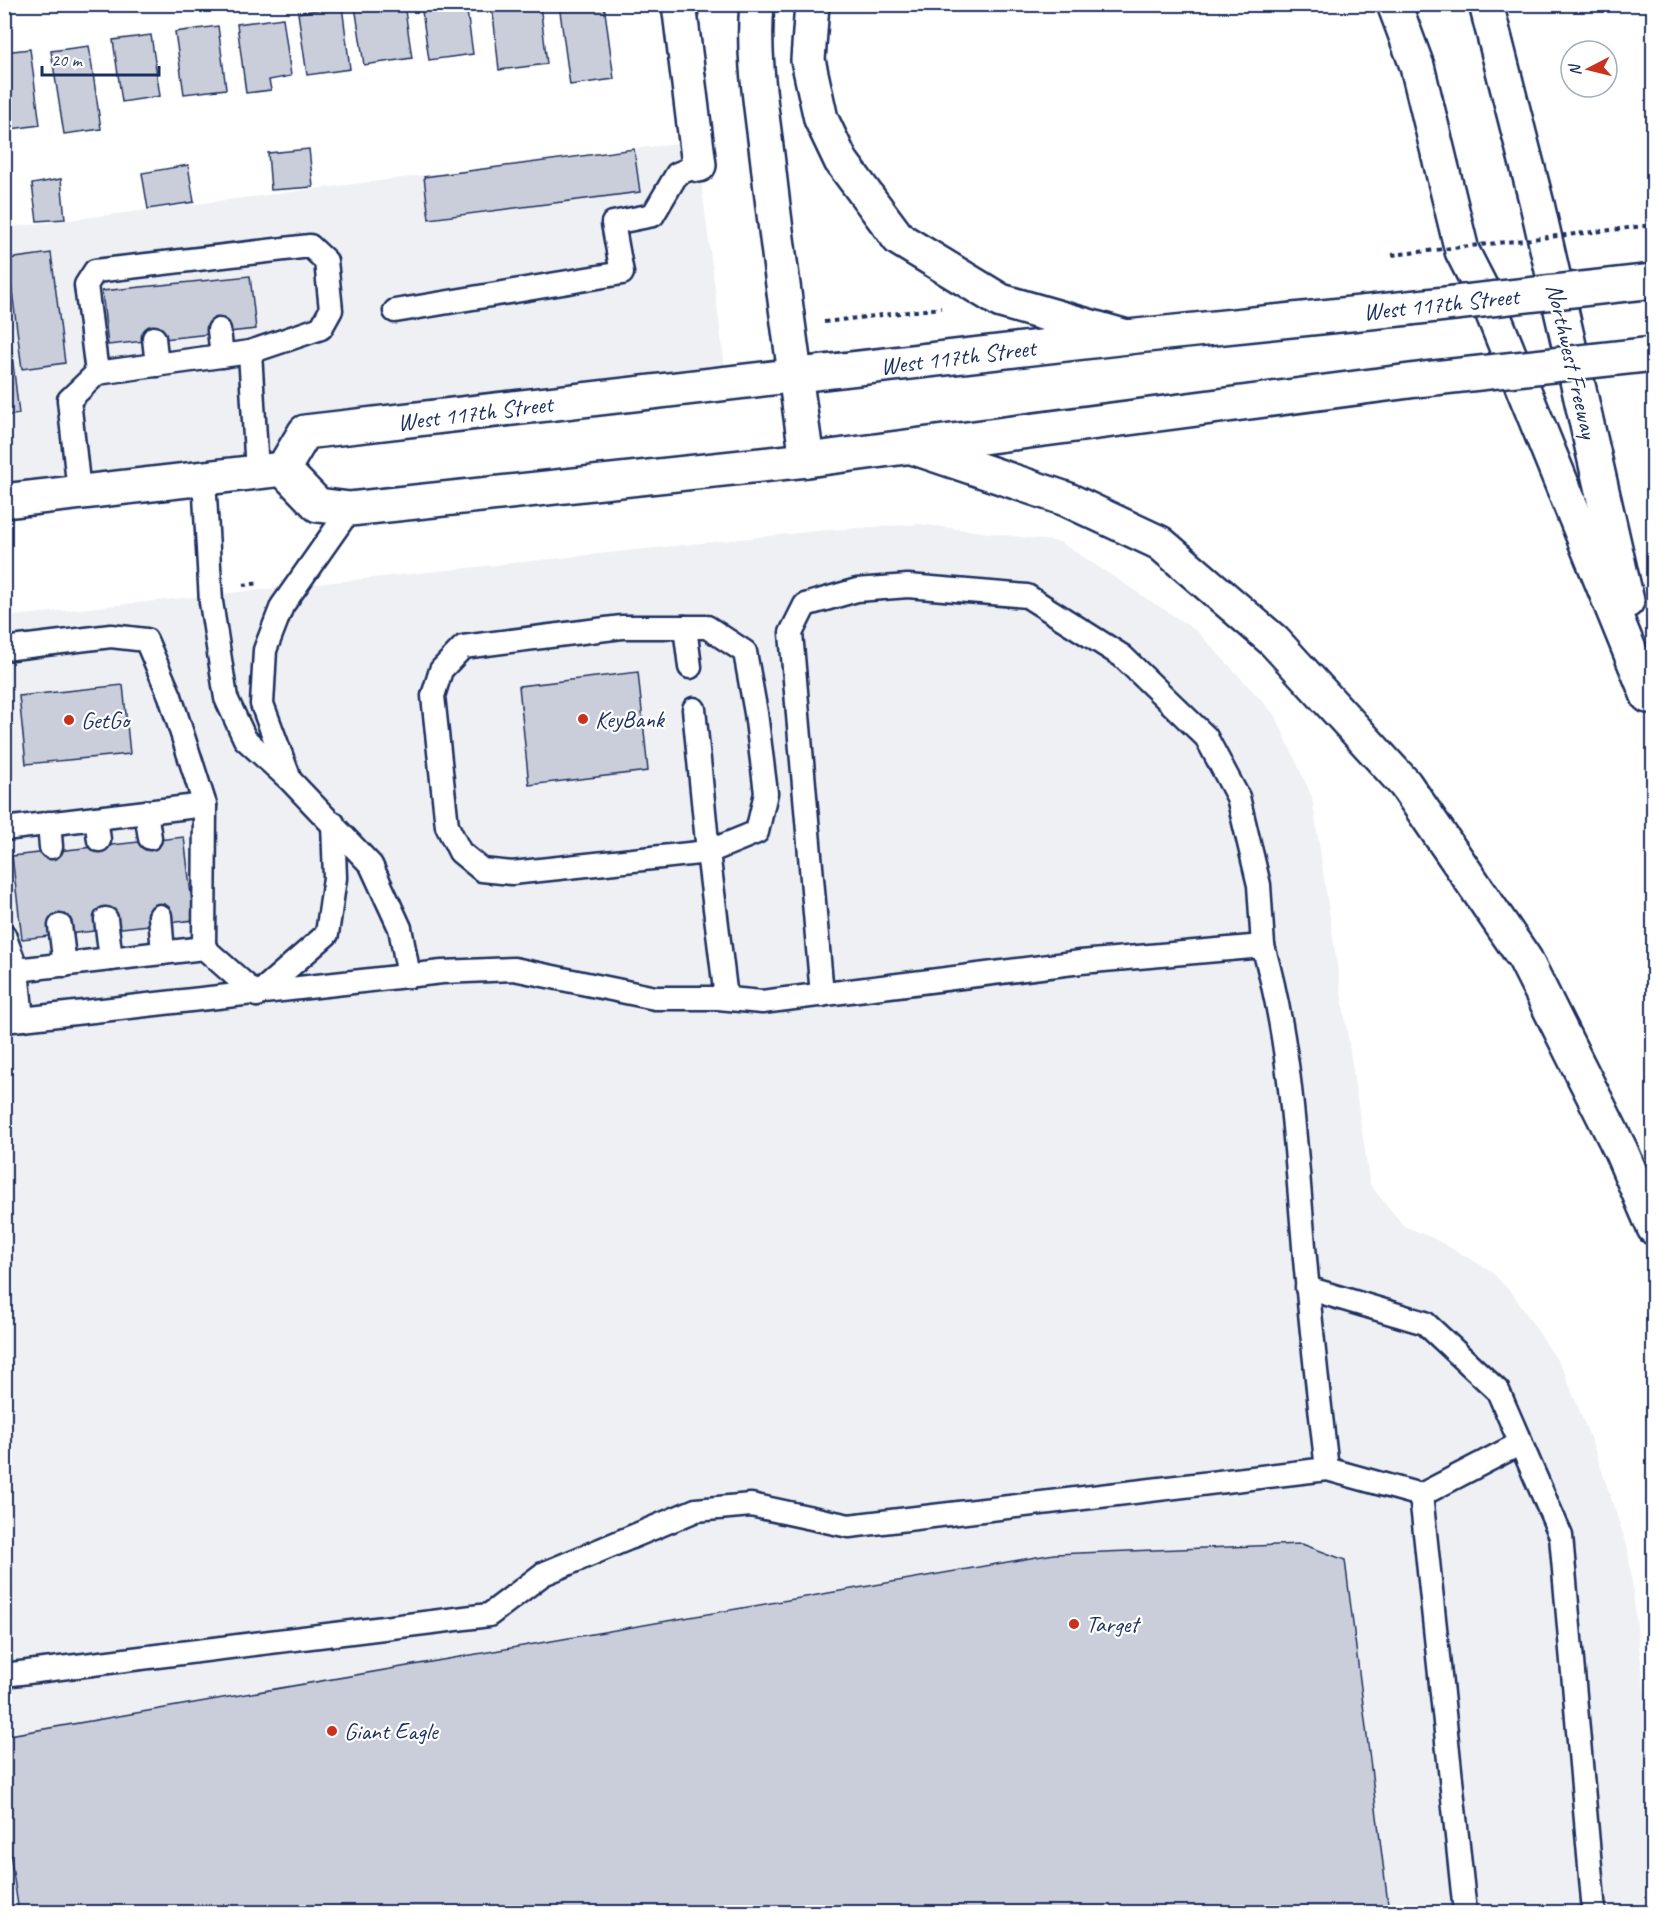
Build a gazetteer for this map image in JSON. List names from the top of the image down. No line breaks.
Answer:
{"streets":{"main road":["West 117th Street","Northwest Freeway"]},"places":["KeyBank","GetGo","Target","Giant Eagle"],"scale_bar":"20 m","north":"left"}
